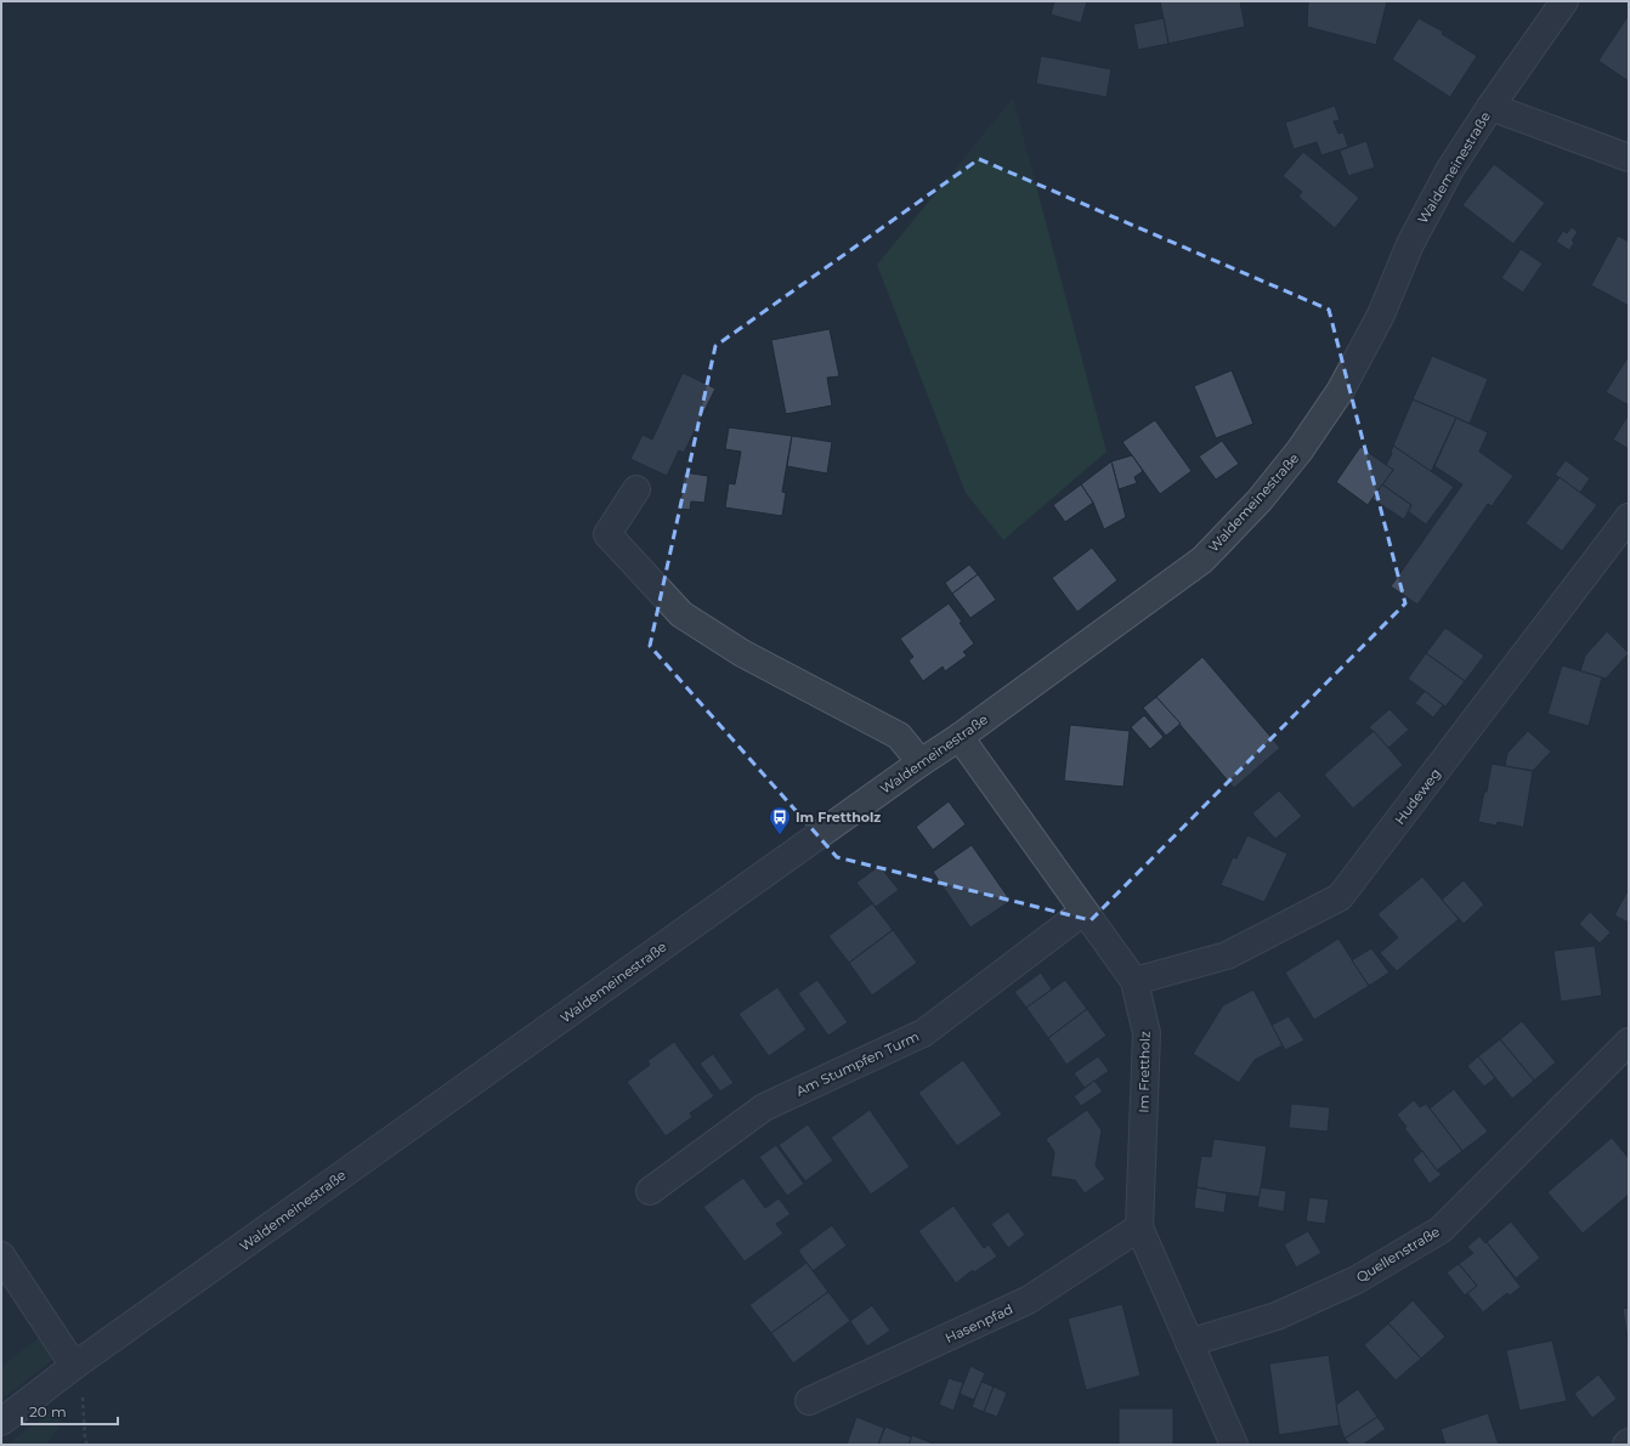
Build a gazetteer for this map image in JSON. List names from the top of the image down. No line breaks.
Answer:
{"streets":{"street":["Waldemeinestraße","Hudeweg","Am Stumpfen Turm","Im Frettholz","Quellenstraße","Hasenpfad"]},"crossings":[["Waldemeinestraße","Im Frettholz"],["Hudeweg","Im Frettholz"],["Am Stumpfen Turm","Im Frettholz"],["Im Frettholz","Quellenstraße"],["Im Frettholz","Hasenpfad"]],"places":{"bus stop":["Im Frettholz"]},"scale_bar":"20 m"}
